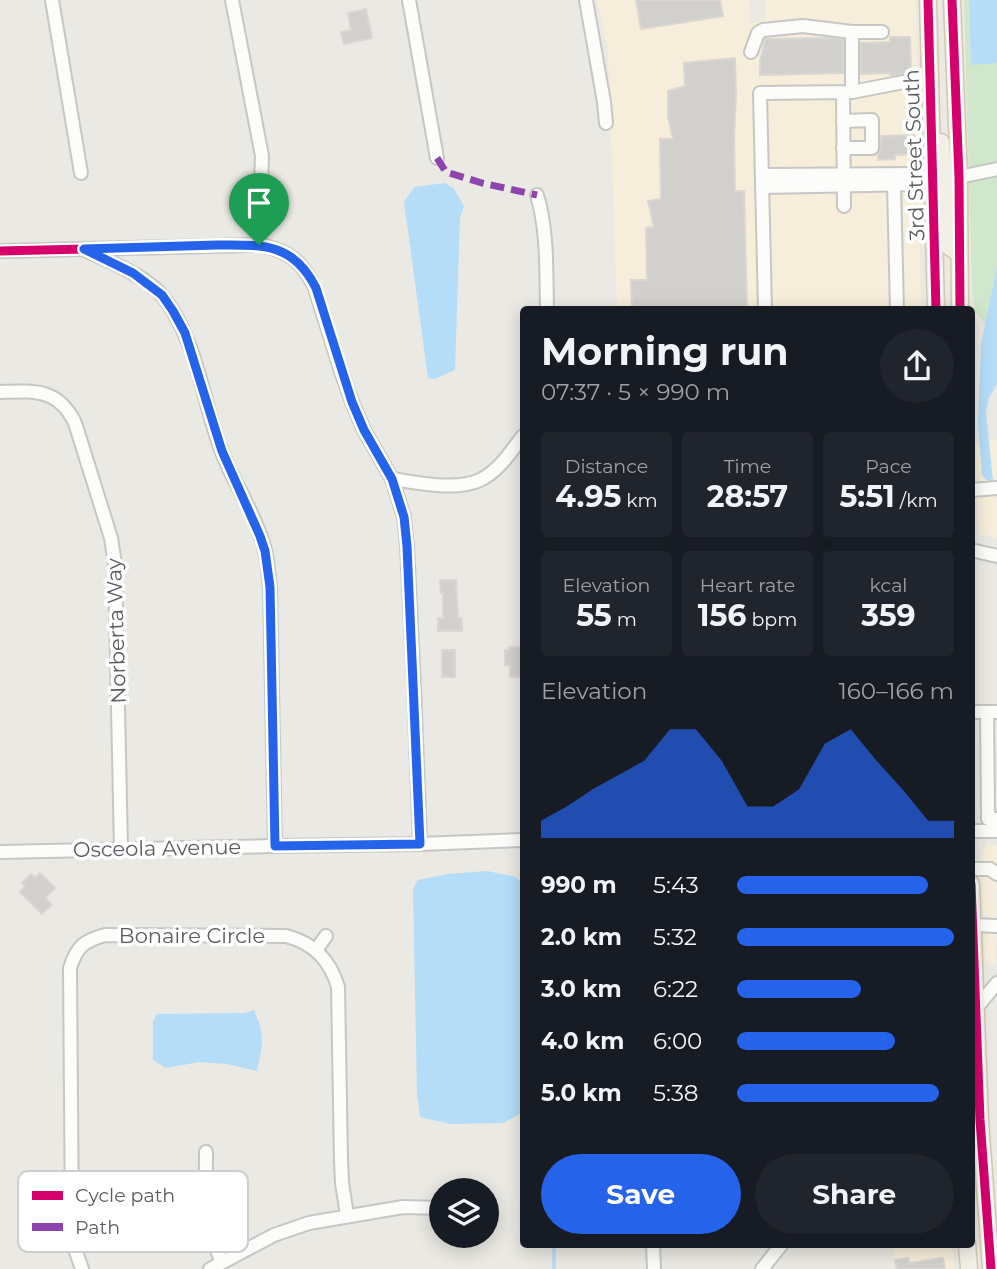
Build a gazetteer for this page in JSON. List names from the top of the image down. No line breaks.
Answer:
{"streets":{"main road":["3rd Street South"],"street":["Norberta Way","Osceola Avenue","Bonaire Circle"]},"crossings":[["Norberta Way","Osceola Avenue"]],"legend":["Cycle path","Path"],"page":{"heading":["Morning run","07:37 · 5 × 990 m"],"stats":[["Distance","4.95 km"],["Time","28:57"],["Pace","5:51 /km"],["Elevation","55 m"],["Heart rate","156 bpm"],["kcal","359"]],"chart":["Elevation","160–166 m"],"list":[{"name":"990 m","note":"5:43"},{"name":"2.0 km","note":"5:32"},{"name":"3.0 km","note":"6:22"},{"name":"4.0 km","note":"6:00"},{"name":"5.0 km","note":"5:38"}],"buttons":["Save","Share"]}}
